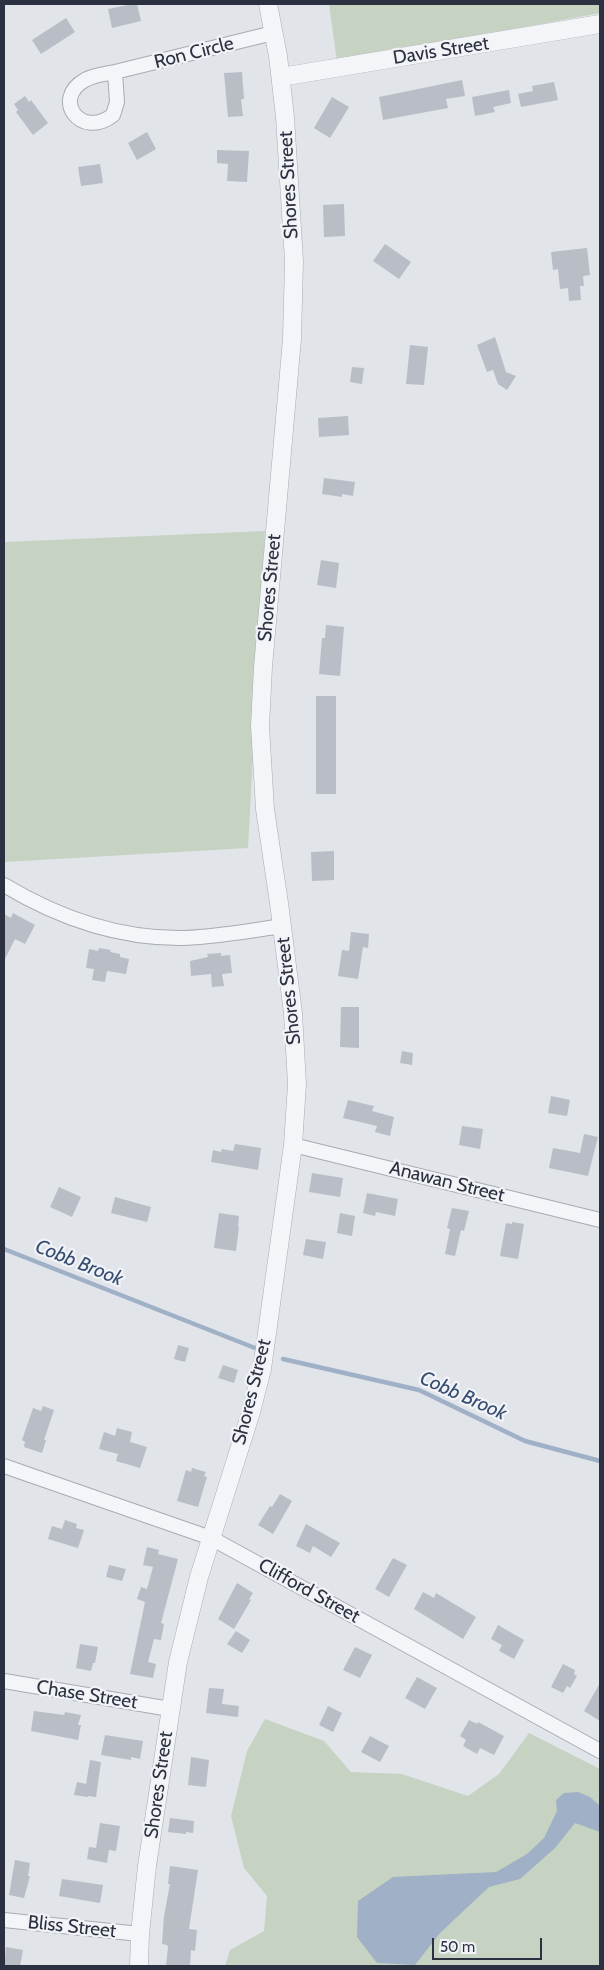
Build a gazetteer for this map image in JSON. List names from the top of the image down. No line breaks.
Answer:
{"streets":{"street":["Davis Street","Ron Circle","Shores Street","Anawan Street","Clifford Street","Chase Street","Bliss Street"]},"crossings":[["Davis Street","Shores Street"],["Ron Circle","Shores Street"],["Shores Street","Anawan Street"],["Shores Street","Clifford Street"],["Shores Street","Chase Street"],["Shores Street","Bliss Street"]],"water":["Cobb Brook"],"scale_bar":"50 m"}
